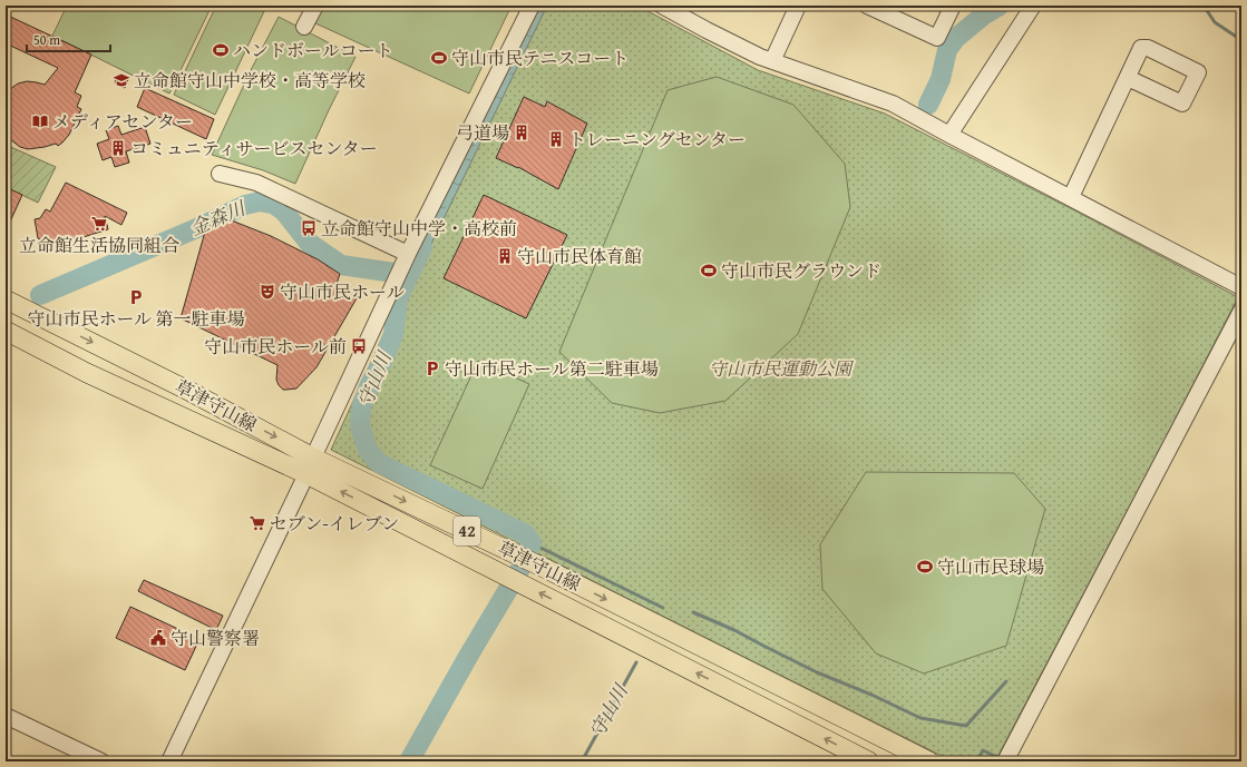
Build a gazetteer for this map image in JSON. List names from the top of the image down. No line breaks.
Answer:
{"streets":{"main road":["草津守山線","42"]},"water":["金森川","守山川"],"parks":["守山市民運動公園"],"places":{"sports":["ハンドボールコート","守山市民テニスコート","守山市民グラウンド","守山市民球場"],"school or university":["立命館守山中学校・高等学校"],"library":["メディアセンター"],"building":["弓道場","トレーニングセンター","コミュニティサービスセンター","守山市民体育館"],"supermarket":["立命館生活協同組合","セブン-イレブン"],"bus stop":["立命館守山中学・高校前","守山市民ホール前"],"theatre":["守山市民ホール"],"parking":["守山市民ホール 第一駐車場","守山市民ホール第二駐車場"],"public building":["守山警察署"]},"scale_bar":"50 m"}
